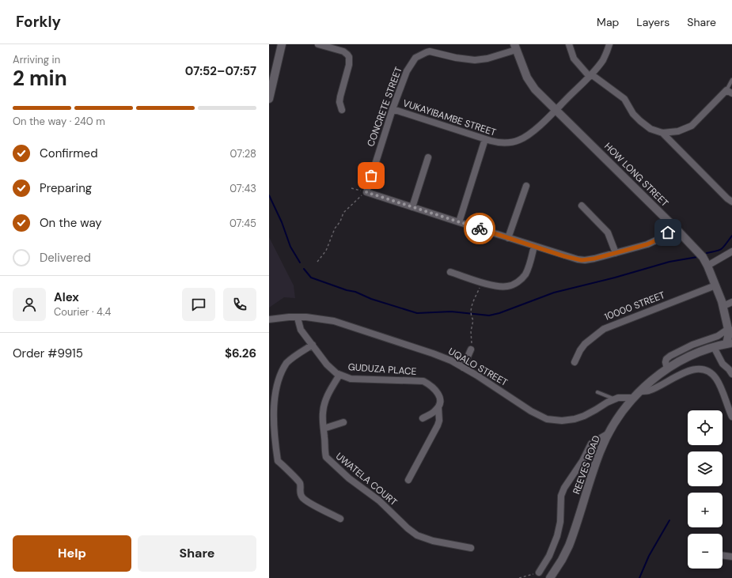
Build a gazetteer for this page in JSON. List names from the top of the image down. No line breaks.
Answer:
{"streets":{"street":["CONCRETE STREET","VUKAYIBAMBE STREET","HOW LONG STREET","10000 STREET","UQALO STREET","GUDUZA PLACE","REEVES ROAD","UWATELA COURT"]},"crossings":[["CONCRETE STREET","VUKAYIBAMBE STREET"],["CONCRETE STREET","HOW LONG STREET"],["VUKAYIBAMBE STREET","HOW LONG STREET"],["HOW LONG STREET","10000 STREET"],["HOW LONG STREET","REEVES ROAD"],["UQALO STREET","GUDUZA PLACE"],["UQALO STREET","REEVES ROAD"],["GUDUZA PLACE","UWATELA COURT"]],"page":{"header":"Forkly","nav":["Map","Layers","Share"],"heading":["2 min","Arriving in","07:52–07:57"],"panel":["Alex","Courier · 4.4","Order #9915","$6.26"],"bar":"On the way · 240 m","list":[["Confirmed","07:28"],["Preparing","07:43"],["On the way","07:45"],"Delivered"],"map_buttons":["+","−"],"buttons":["Help","Share"]}}
